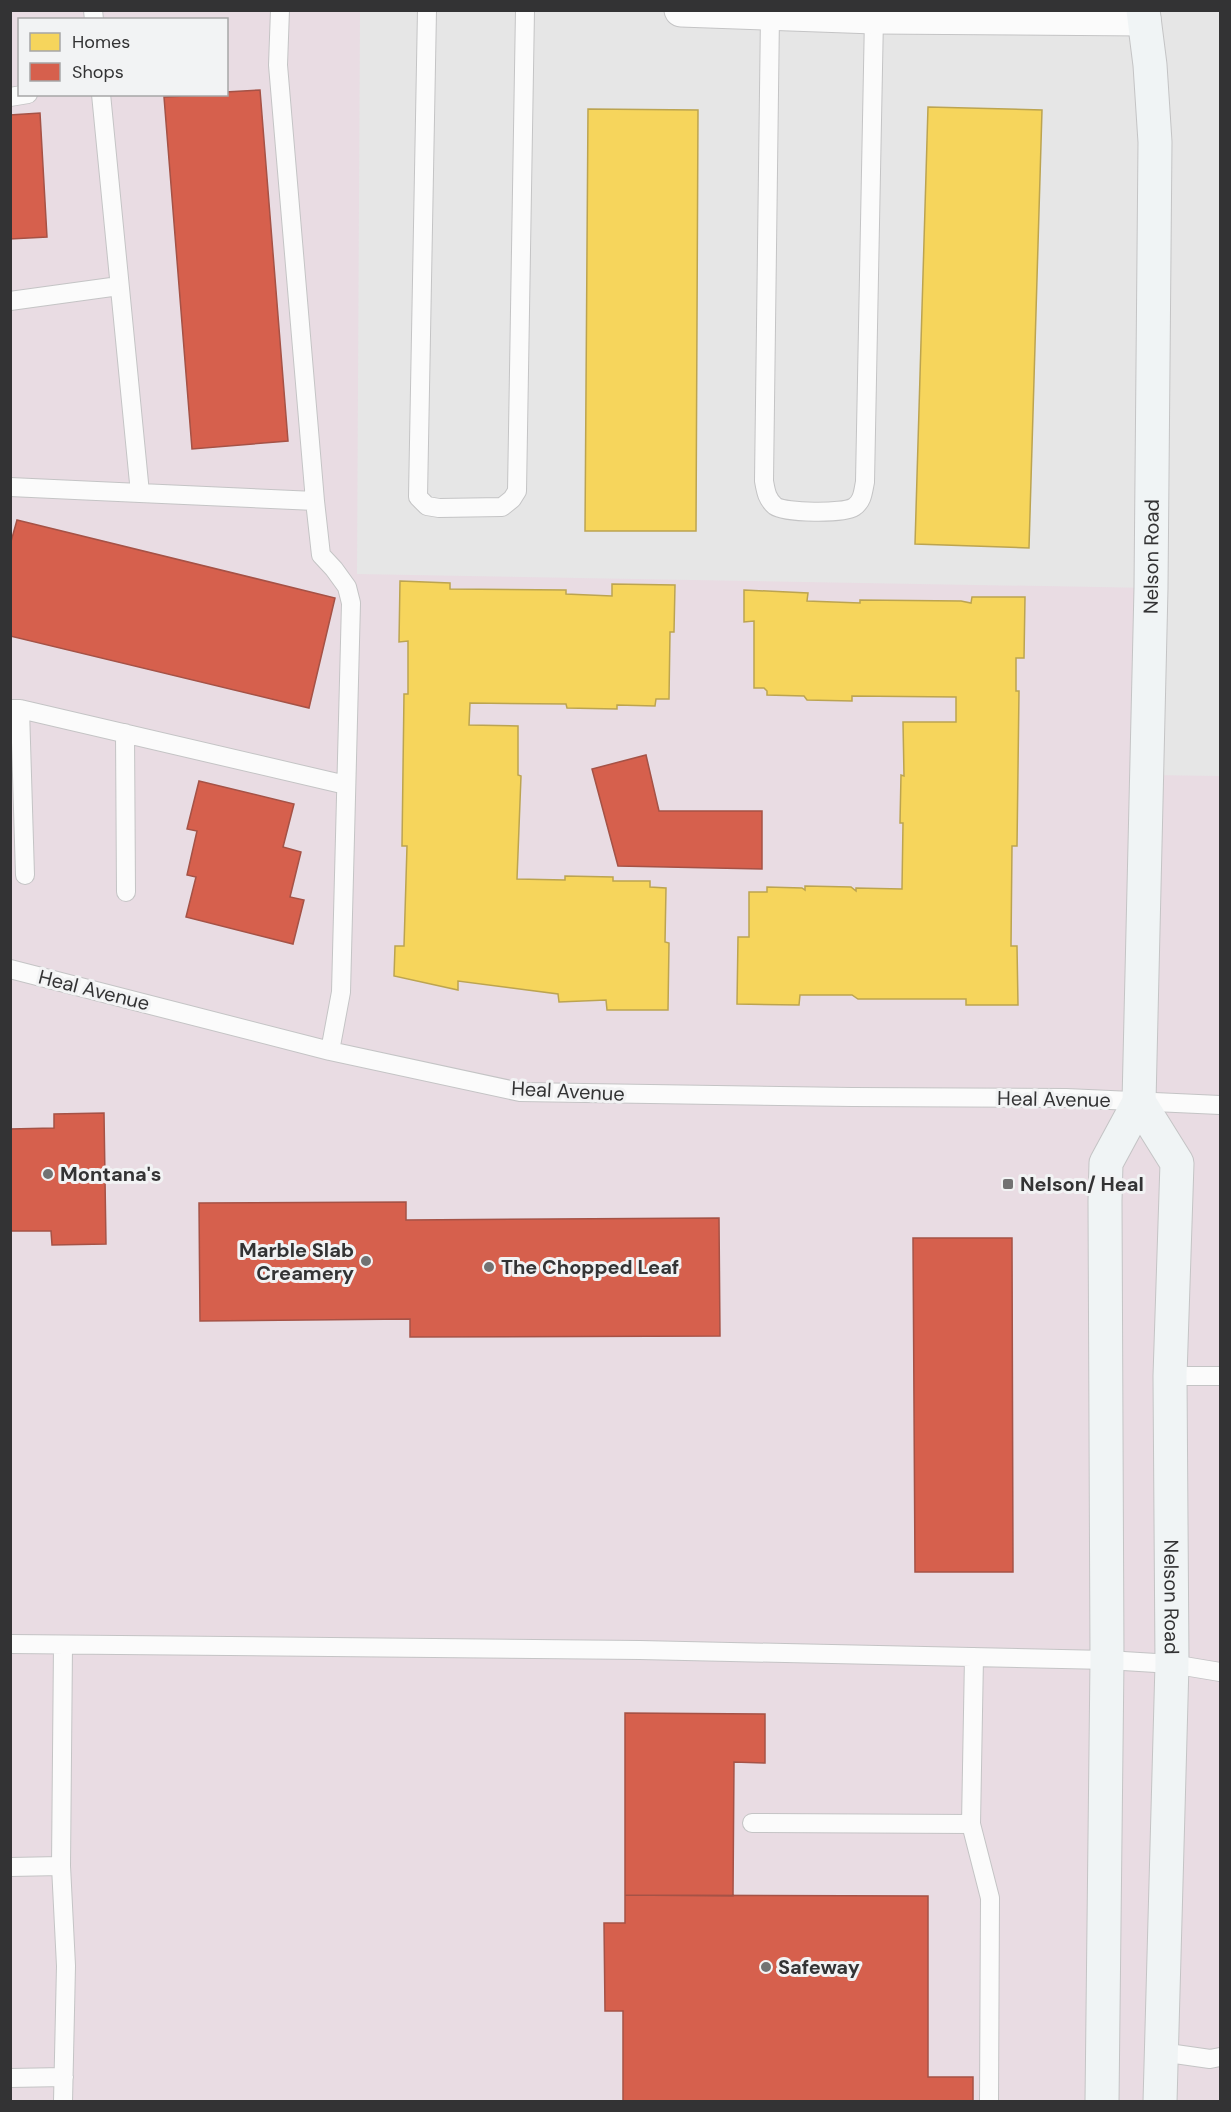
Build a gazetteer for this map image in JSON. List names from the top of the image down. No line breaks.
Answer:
{"streets":{"street":["Nelson Road"],"lane":["Heal Avenue"]},"crossings":[["Nelson Road","Heal Avenue"]],"places":{"other":["Montana's","Marble Slab Creamery","The Chopped Leaf","Safeway"],"transit":["Nelson/ Heal"]},"legend":["Homes","Shops"]}
